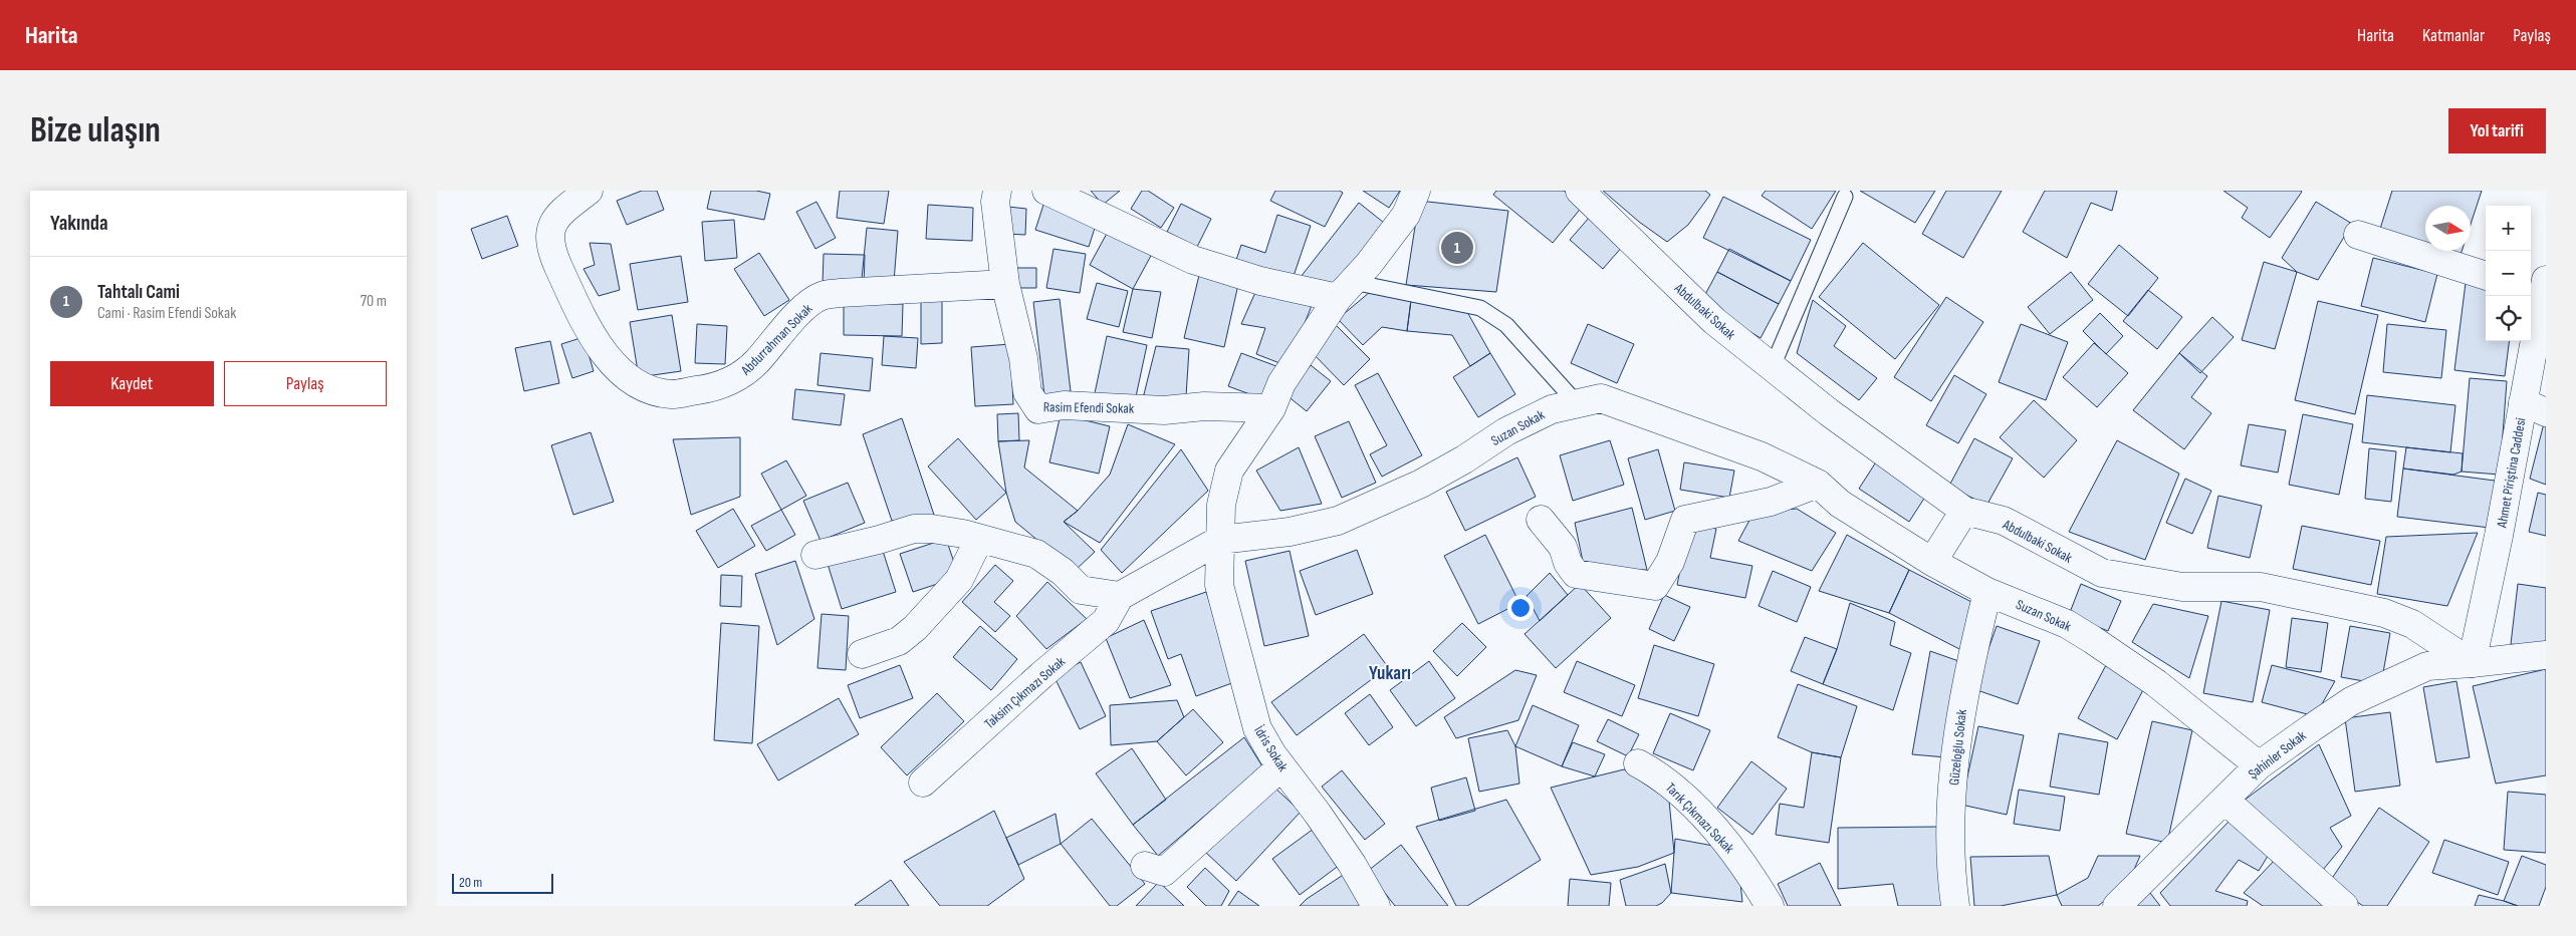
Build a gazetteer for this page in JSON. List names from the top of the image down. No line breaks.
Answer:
{"streets":{"street":["Abdulbaki Sokak","Abdurrahman Sokak","Rasim Efendi Sokak","Suzan Sokak","Ahmet Piriştina Caddesi","Taksim Çıkmazı Sokak","Güzeloğlu Sokak","İdris Sokak","Şahinler Sokak","Tarık Çıkmazı Sokak"]},"crossings":[["Abdulbaki Sokak","Ahmet Piriştina Caddesi"],["Abdulbaki Sokak","Şahinler Sokak"],["Abdurrahman Sokak","Rasim Efendi Sokak"],["Suzan Sokak","Güzeloğlu Sokak"],["Suzan Sokak","İdris Sokak"],["Suzan Sokak","Şahinler Sokak"],["Ahmet Piriştina Caddesi","Şahinler Sokak"]],"districts":["Yukarı"],"scale_bar":"20 m","north":"right","page":{"header":"Harita","nav":["Harita","Katmanlar","Paylaş"],"buttons":["Yol tarifi",["Kaydet","Paylaş"]],"title":"Bize ulaşın","heading":"Yakında","map_buttons":["+","−"],"pins":"1","list":[{"mark":"1","name":"Tahtalı Cami","note":"Cami · Rasim Efendi Sokak","value":"70 m"}],"scale":"20 m"}}
